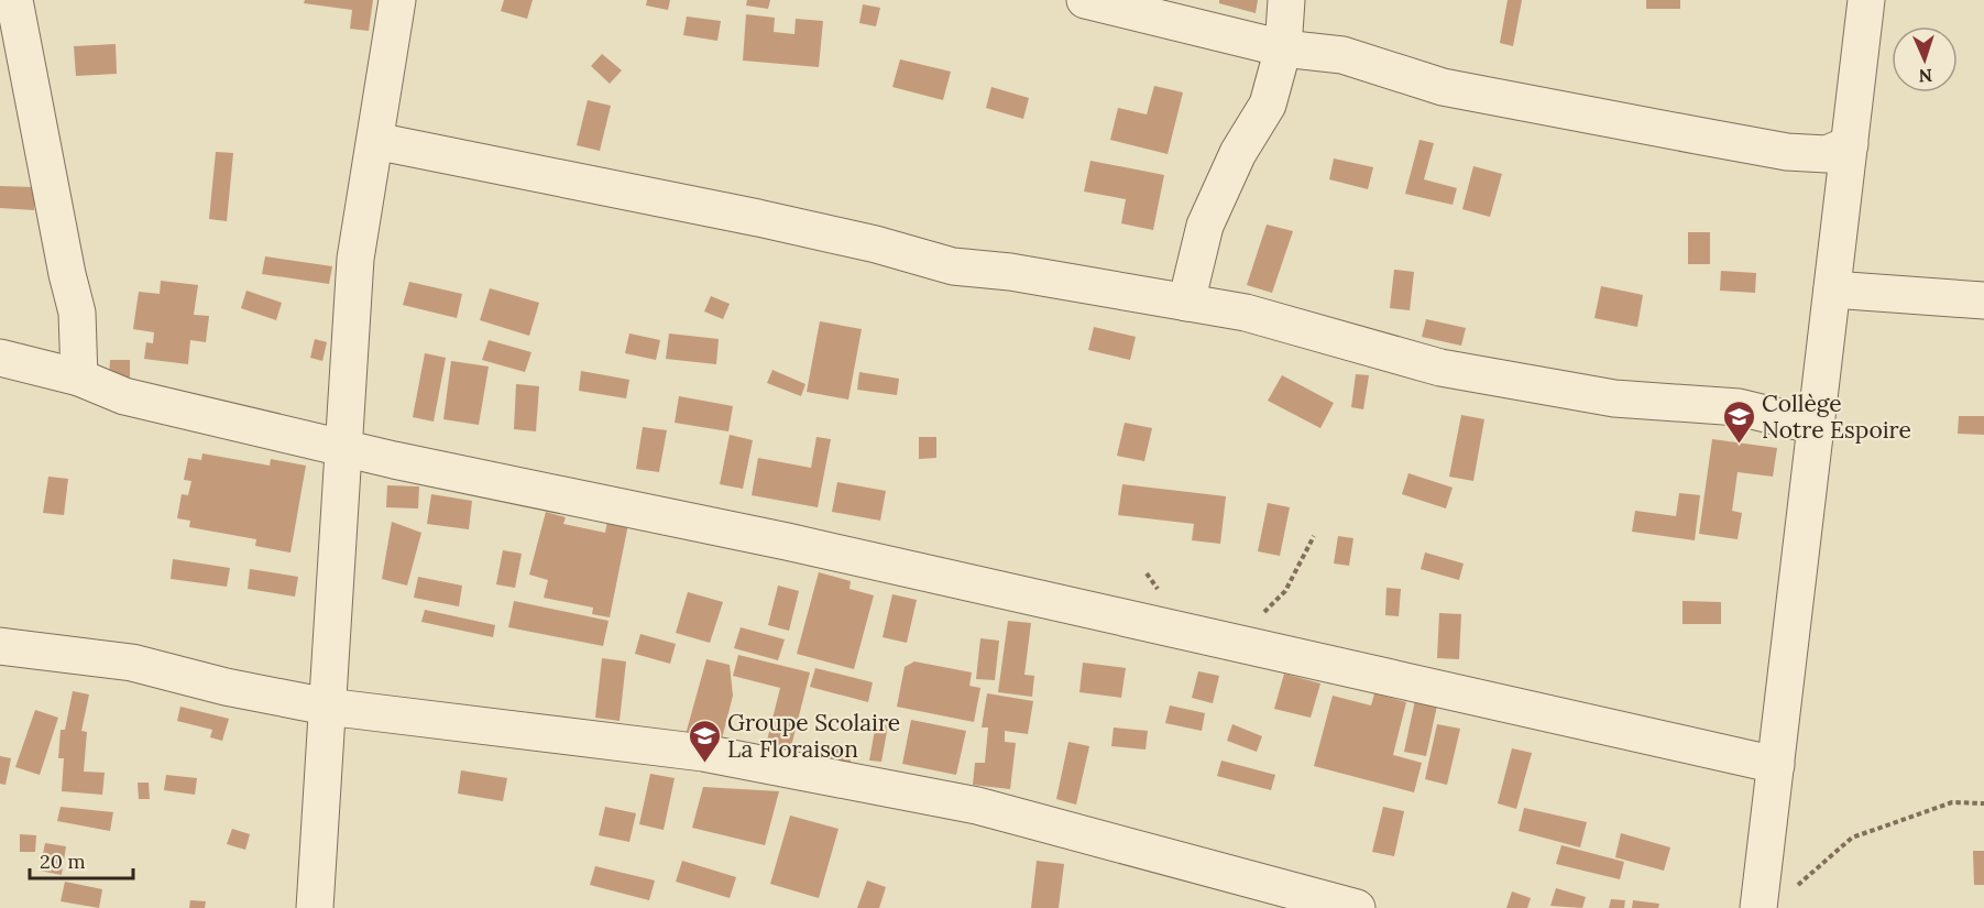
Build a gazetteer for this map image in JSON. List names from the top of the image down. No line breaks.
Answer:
{"places":{"school or university":["Collège Notre Espoire","Groupe Scolaire La Floraison"]},"scale_bar":"20 m","north":"bottom"}
